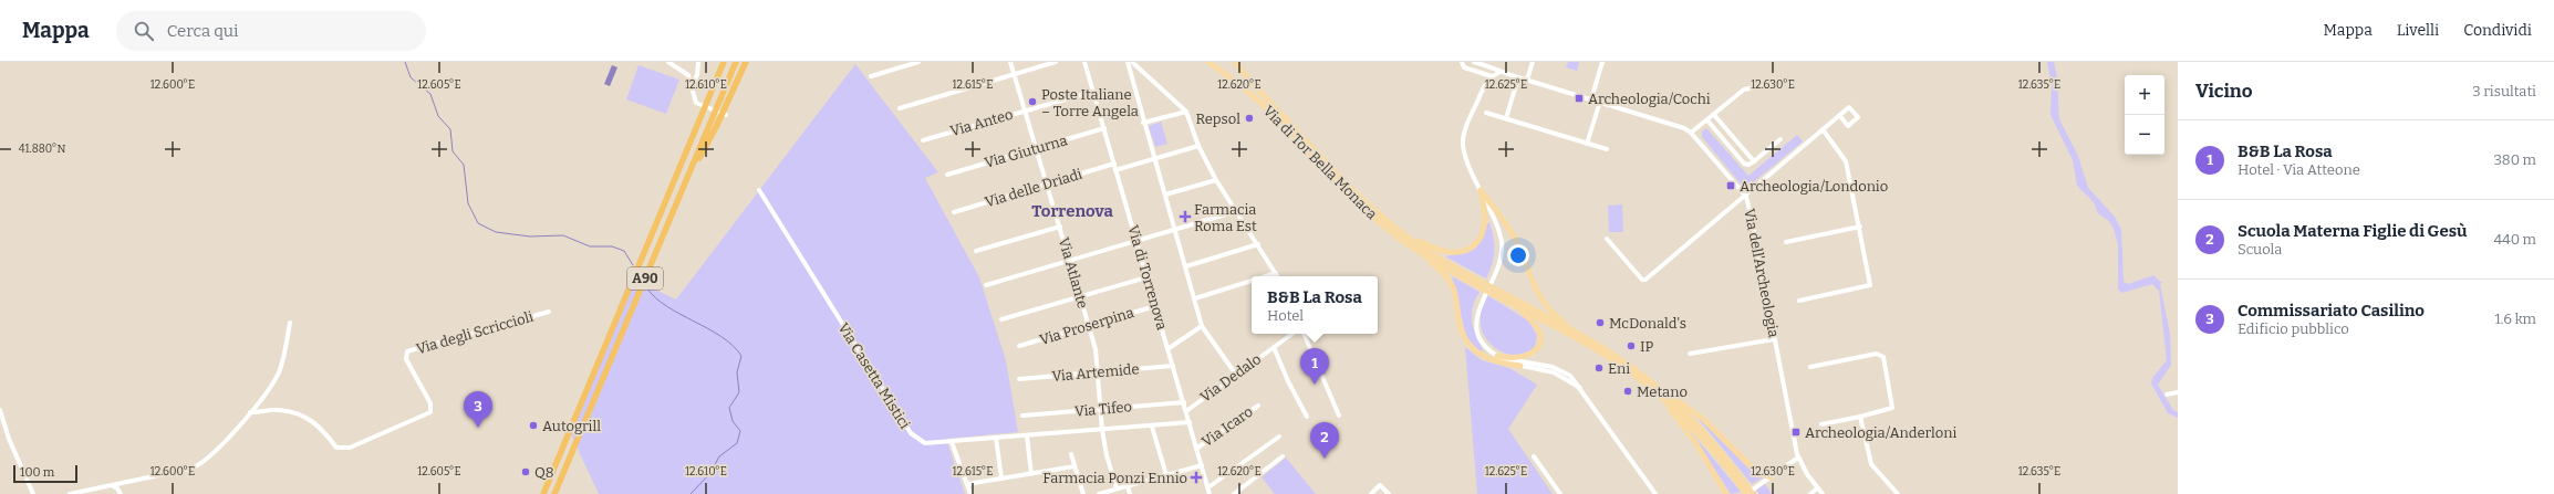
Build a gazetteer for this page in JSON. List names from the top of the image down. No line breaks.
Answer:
{"streets":{"highway":["A90"],"main road":["Via di Tor Bella Monaca"],"street":["Via Anteo","Via Giuturna","Via delle Driadi","Via Atlante","Via dell'Archeologia","Via di Torrenova","Via Proserpina","Via degli Scriccioli","Via Artemide","Via Casetta Mistici","Via Dedalo","Via Tifeo","Via Icaro"]},"crossings":[["Via Anteo","Via Atlante"],["Via Anteo","Via di Torrenova"],["Via Giuturna","Via Atlante"],["Via Giuturna","Via di Torrenova"],["Via delle Driadi","Via Atlante"],["Via delle Driadi","Via di Torrenova"],["Via Atlante","Via Proserpina"],["Via Atlante","Via Artemide"],["Via Atlante","Via Casetta Mistici"],["Via Atlante","Via Tifeo"],["Via di Torrenova","Via Proserpina"],["Via di Torrenova","Via Artemide"],["Via di Torrenova","Via Casetta Mistici"],["Via di Torrenova","Via Dedalo"],["Via di Torrenova","Via Tifeo"],["Via di Torrenova","Via Icaro"]],"districts":["Torrenova"],"places":{"transit":["Archeologia/Cochi","Archeologia/Londonio","Archeologia/Anderloni"],"other":["Poste Italiane – Torre Angela","Repsol","McDonald's","IP","Eni","Metano","Autogrill","Q8"],"health":["Farmacia Roma Est","Farmacia Ponzi Ennio"]},"scale_bar":"100 m","page":{"header":"Mappa","search":"Cerca qui","nav":["Mappa","Livelli","Condividi"],"heading":["Vicino","3 risultati"],"map_buttons":["+","−"],"list":[{"mark":"1","name":"B&B La Rosa","note":"Hotel · Via Atteone","value":"380 m"},{"mark":"2","name":"Scuola Materna Figlie di Gesù","note":"Scuola","value":"440 m"},{"mark":"3","name":"Commissariato Casilino","note":"Edificio pubblico","value":"1.6 km"}],"popup":["B&B La Rosa","Hotel"],"pins":["1","3","2"],"scale":"100 m"},"coordinates":["12.600°E","12.605°E","12.610°E","12.615°E","12.620°E","12.625°E","12.630°E","12.635°E","41.880°N"]}
